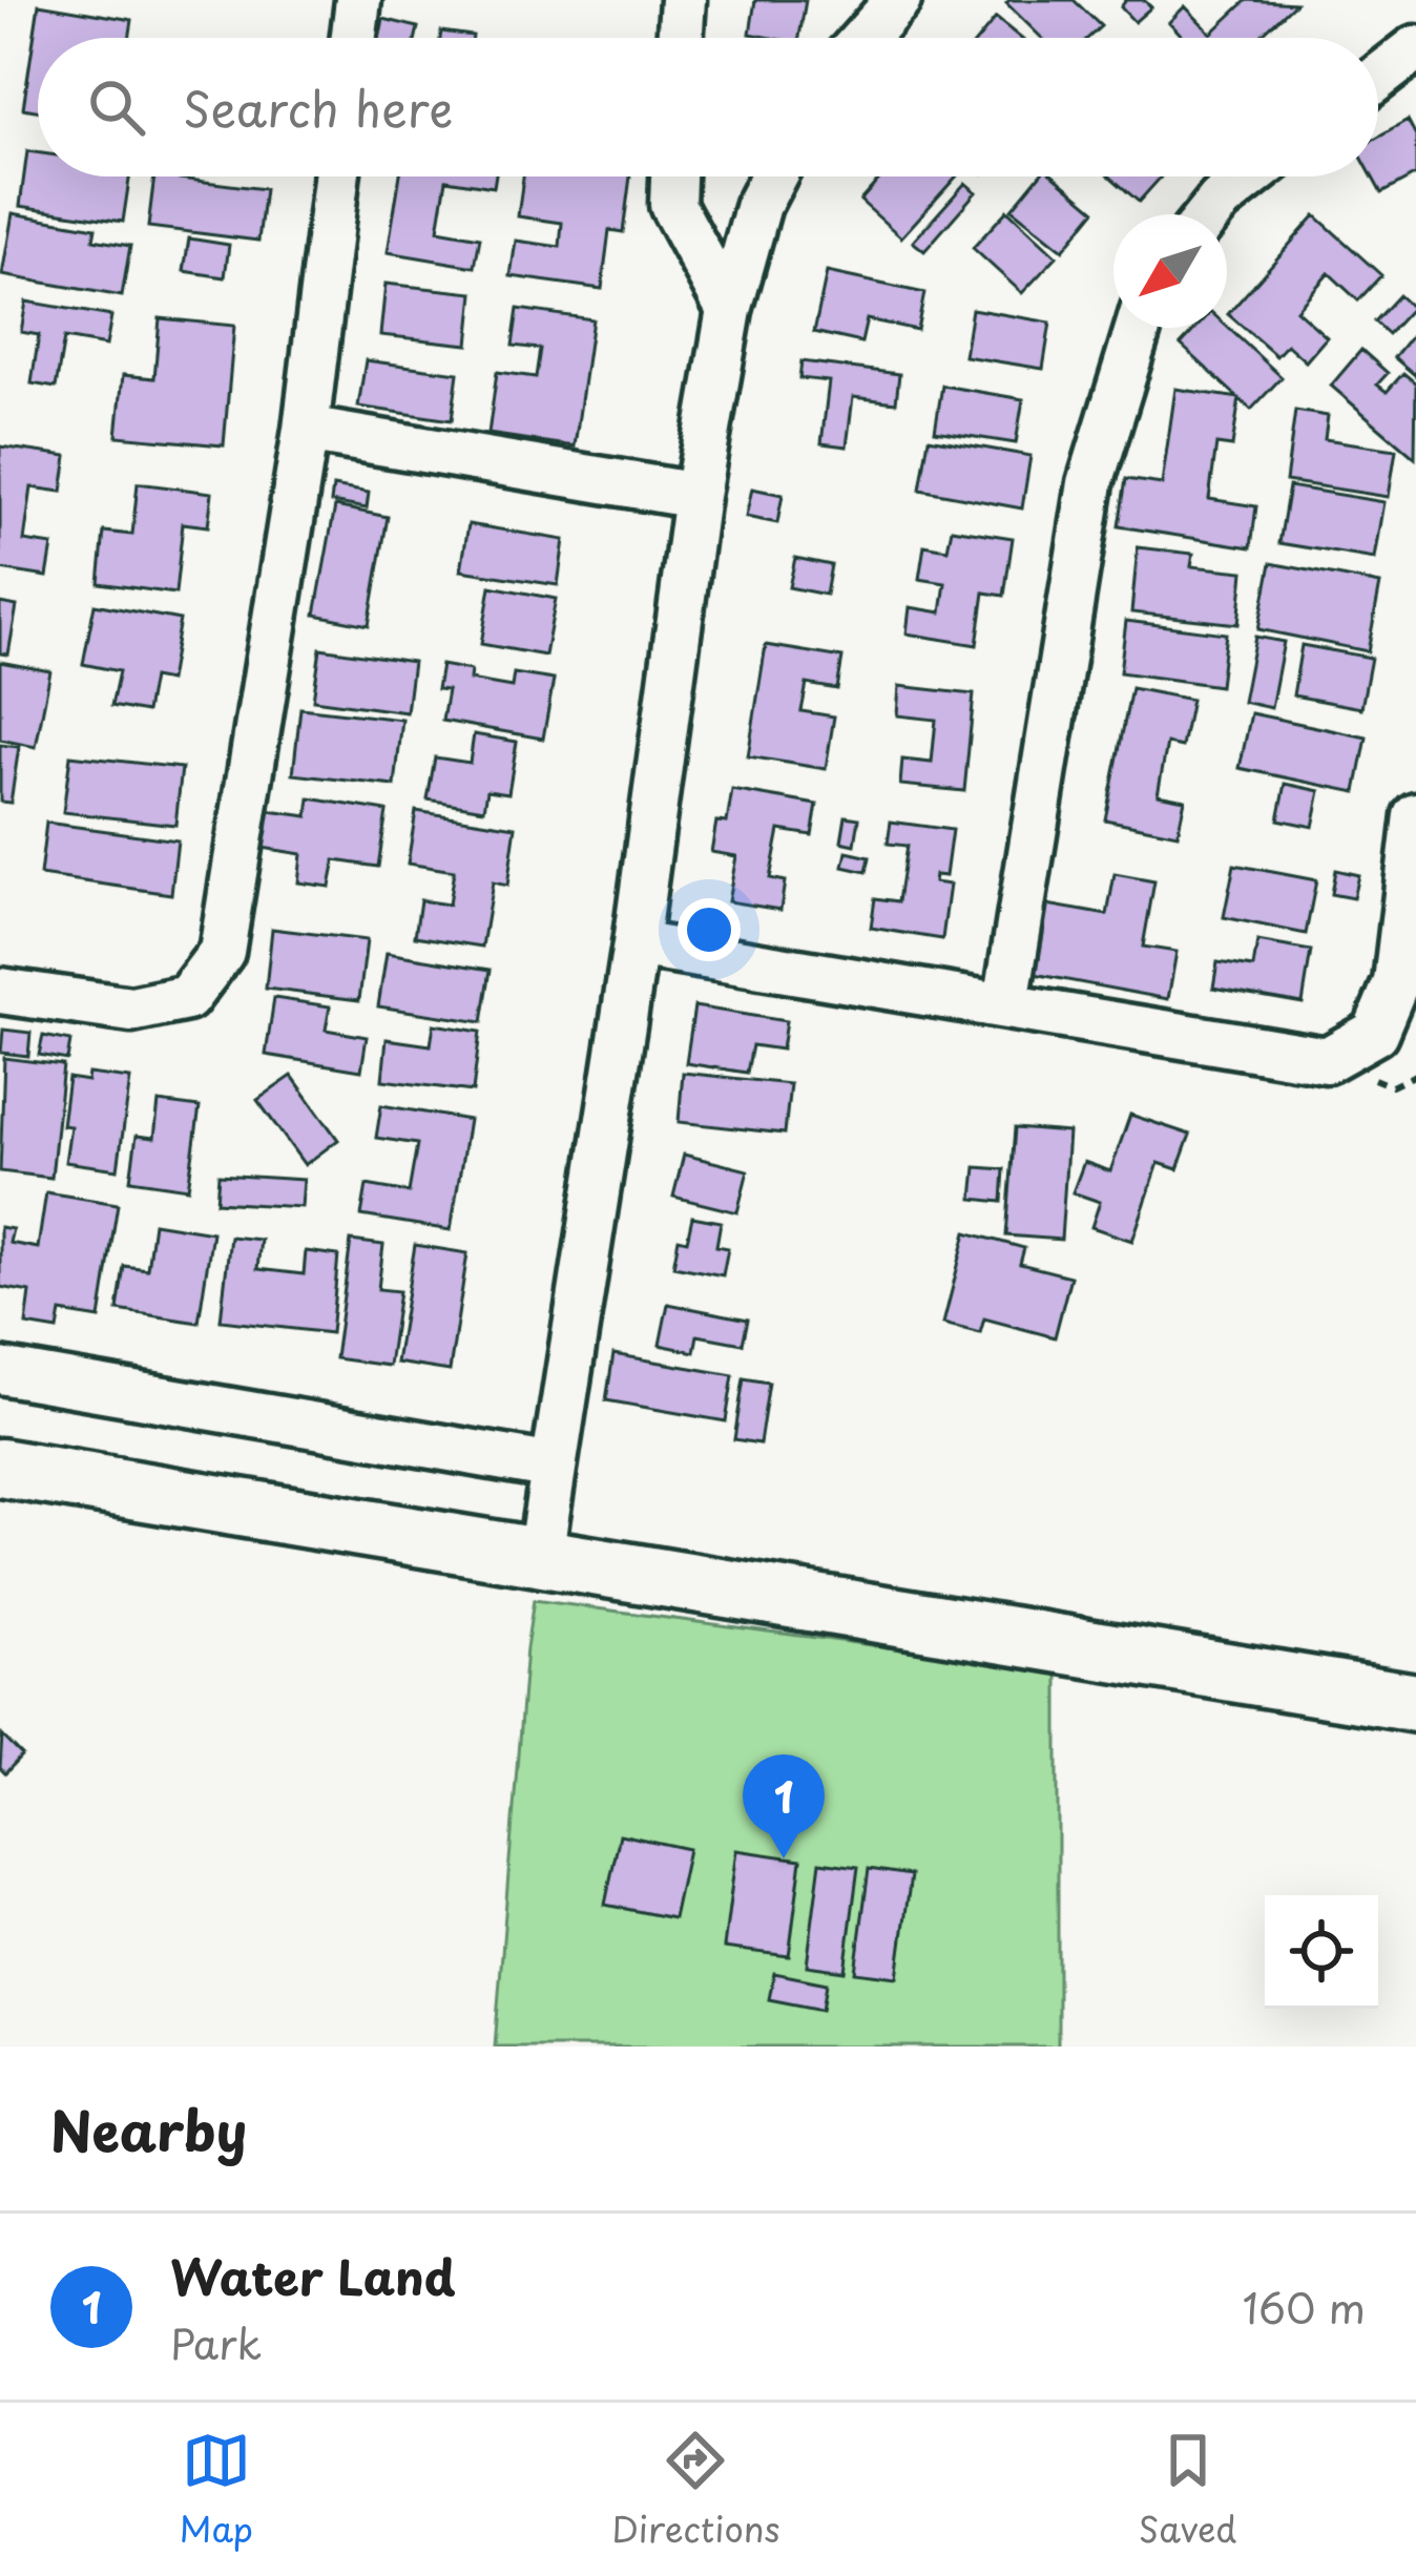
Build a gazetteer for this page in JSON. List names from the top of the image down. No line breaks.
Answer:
{"north":"bottom left","page":{"search":"Search here","pins":"1","heading":"Nearby","list":[{"mark":"1","name":"Water Land","note":"Park","value":"160 m"}],"nav":["Map","Directions","Saved"]}}
